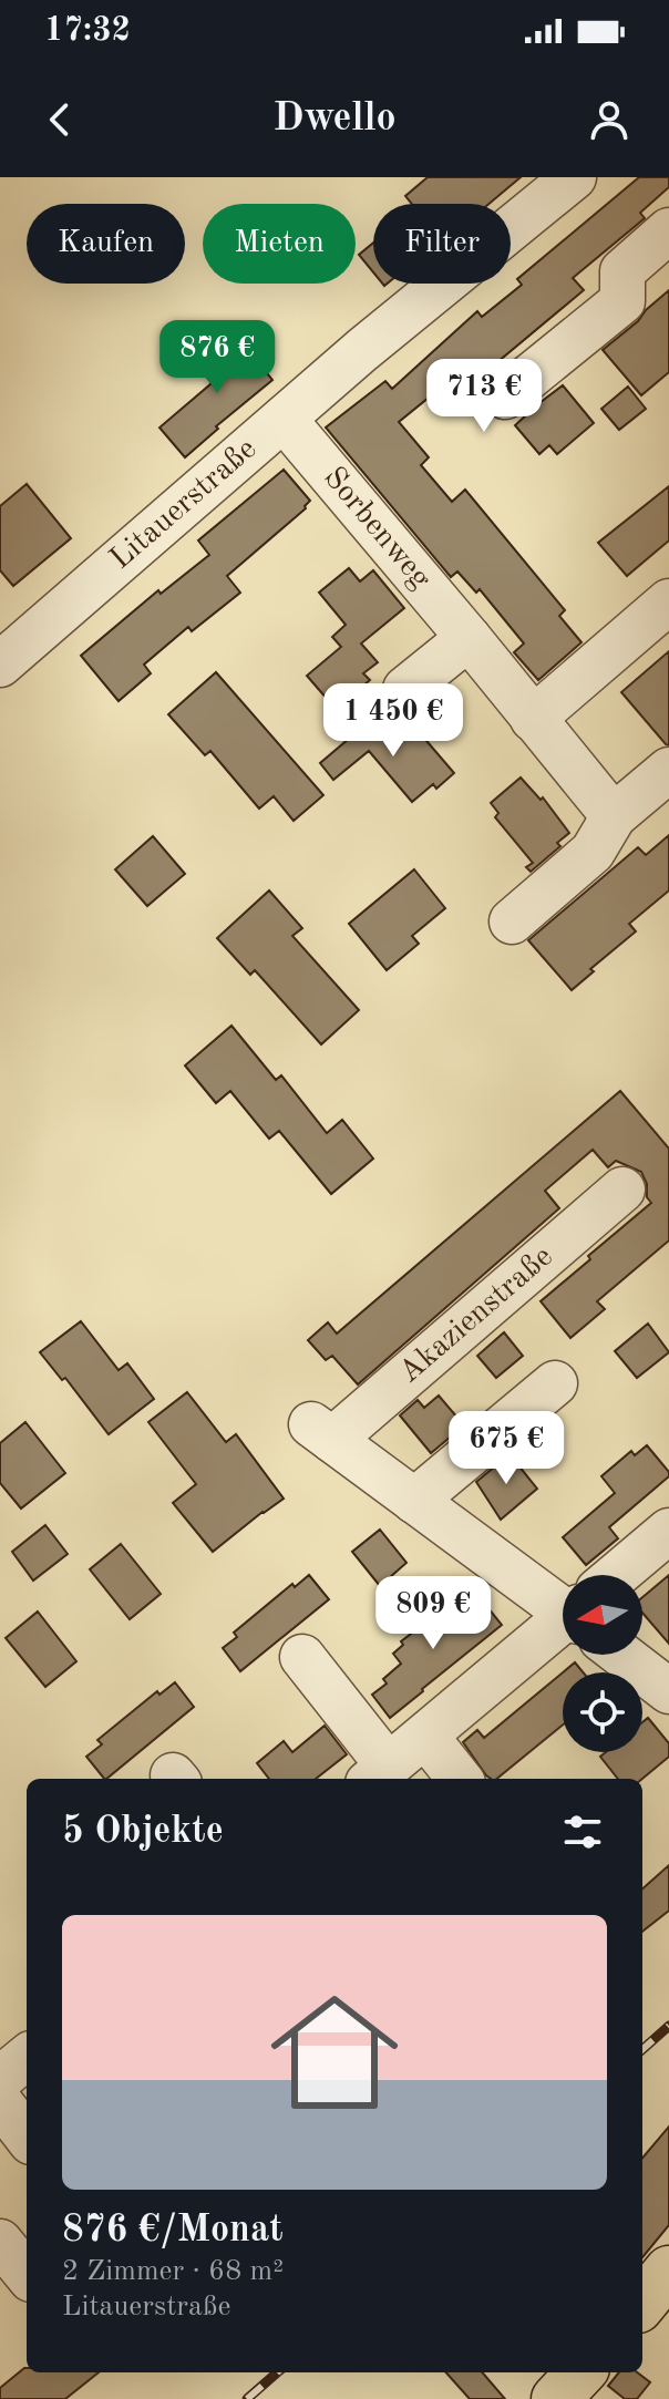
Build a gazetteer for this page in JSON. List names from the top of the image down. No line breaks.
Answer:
{"streets":{"street":["Litauerstraße","Sorbenweg","Akazienstraße"]},"crossings":[["Litauerstraße","Sorbenweg"]],"north":"left","page":{"status":"17:32","header":"Dwello","chip":["Kaufen","Mieten","Filter"],"price":["876 €","713 €","1 450 €","675 €","809 €"],"heading":"5 Objekte","list":[{"name":"876 €/Monat","note":"2 Zimmer · 68 m² · Litauerstraße"}]}}
